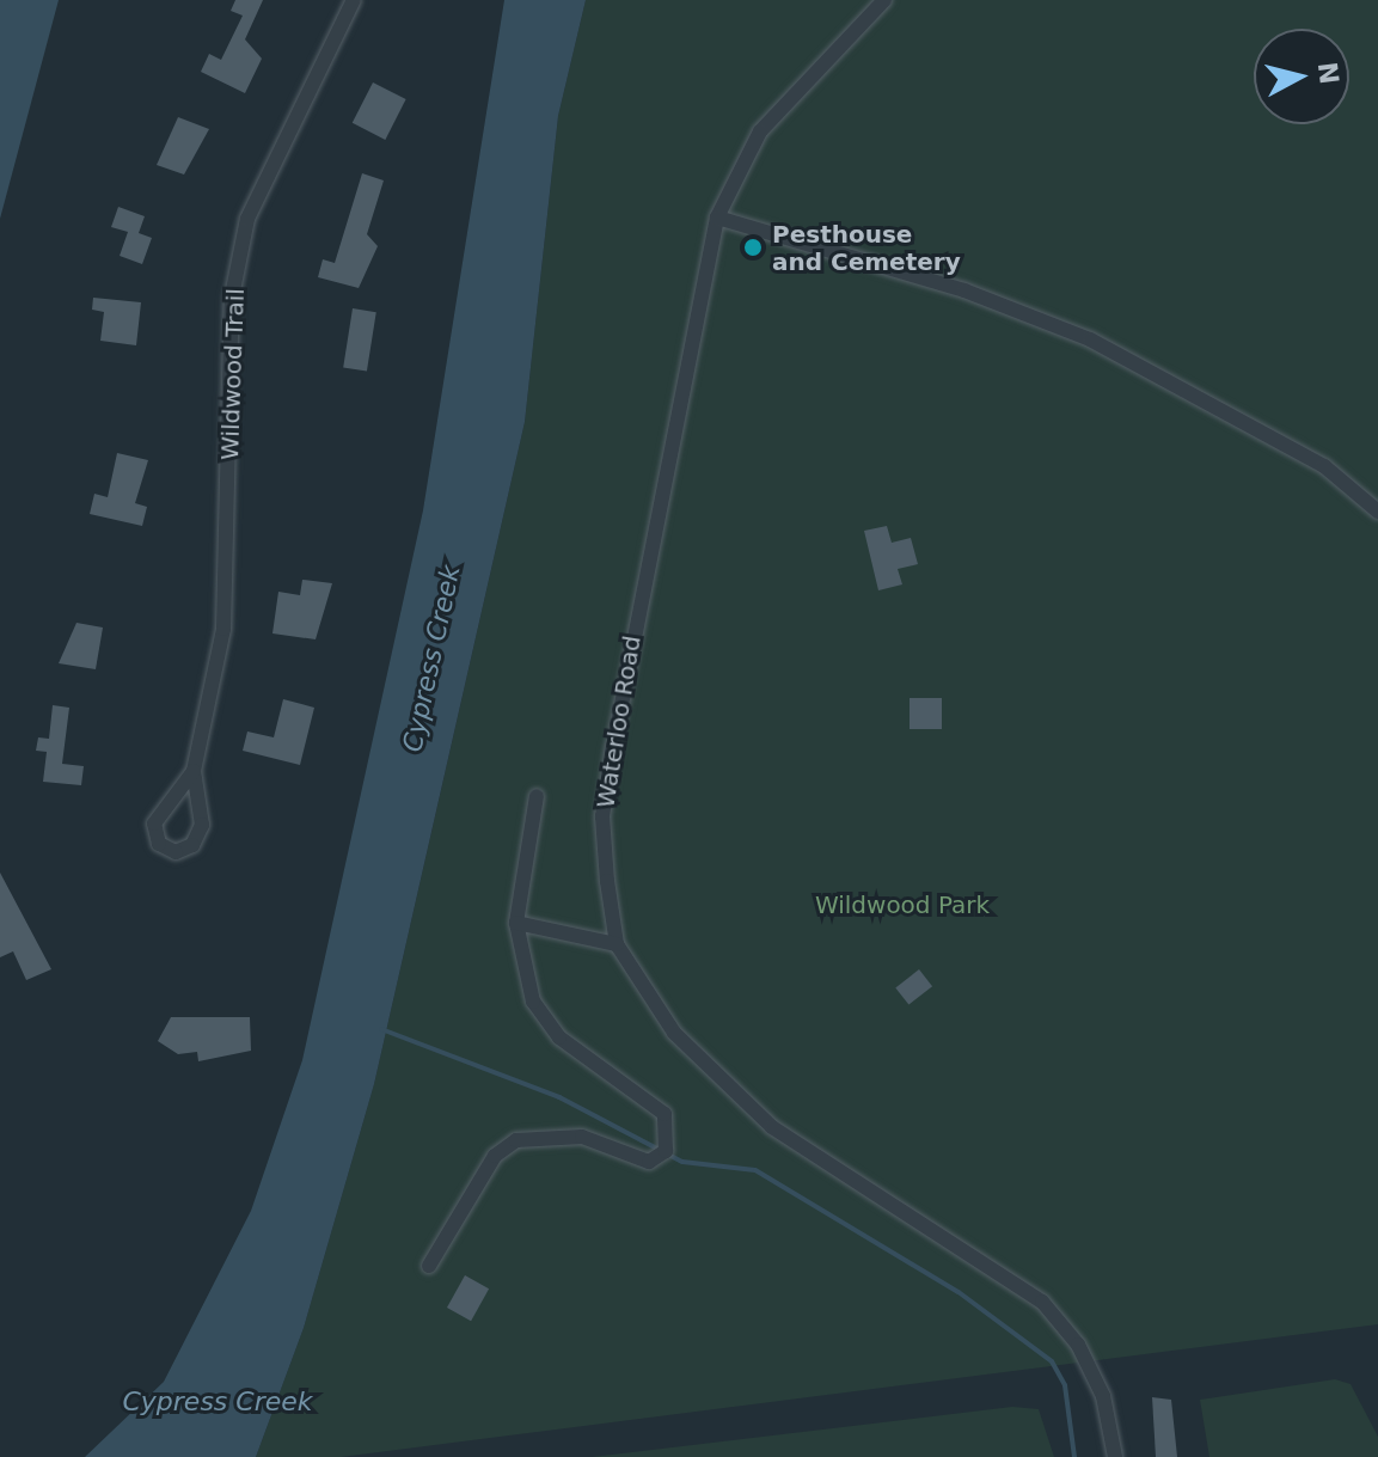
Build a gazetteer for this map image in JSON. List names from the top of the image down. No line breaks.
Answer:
{"streets":{"street":["Wildwood Trail","Waterloo Road"]},"water":["Cypress Creek"],"parks":["Wildwood Park"],"places":["Pesthouse and Cemetery"],"north":"right"}
